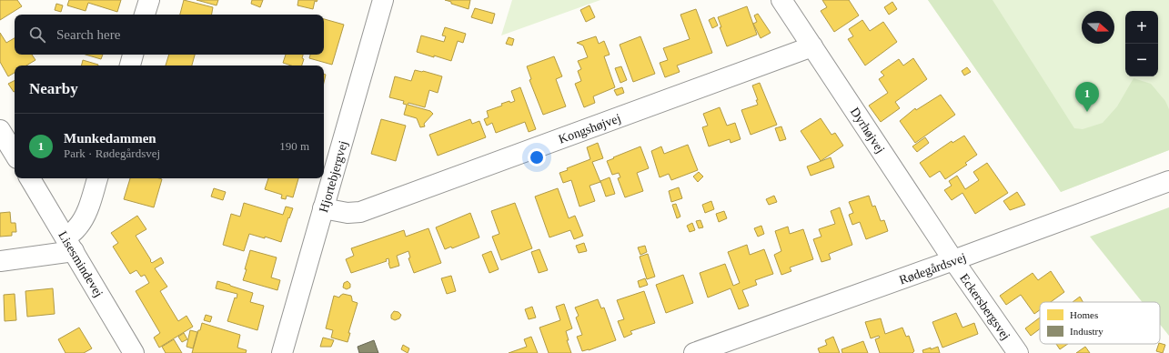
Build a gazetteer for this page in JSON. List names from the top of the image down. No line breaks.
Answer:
{"streets":{"street":["Kongshøjvej","Dyrhøjvej","Hjortebjergvej","Lisesmindevej","Rødegårdsvej","Eckersbergsvej"]},"crossings":[["Kongshøjvej","Dyrhøjvej"],["Kongshøjvej","Hjortebjergvej"],["Dyrhøjvej","Rødegårdsvej"],["Dyrhøjvej","Eckersbergsvej"],["Rødegårdsvej","Eckersbergsvej"]],"legend":["Homes","Industry"],"north":"right","page":{"map_buttons":["+","−"],"search":"Search here","heading":"Nearby","pins":"1","list":[{"mark":"1","name":"Munkedammen","note":"Park · Rødegårdsvej","value":"190 m"}]}}
